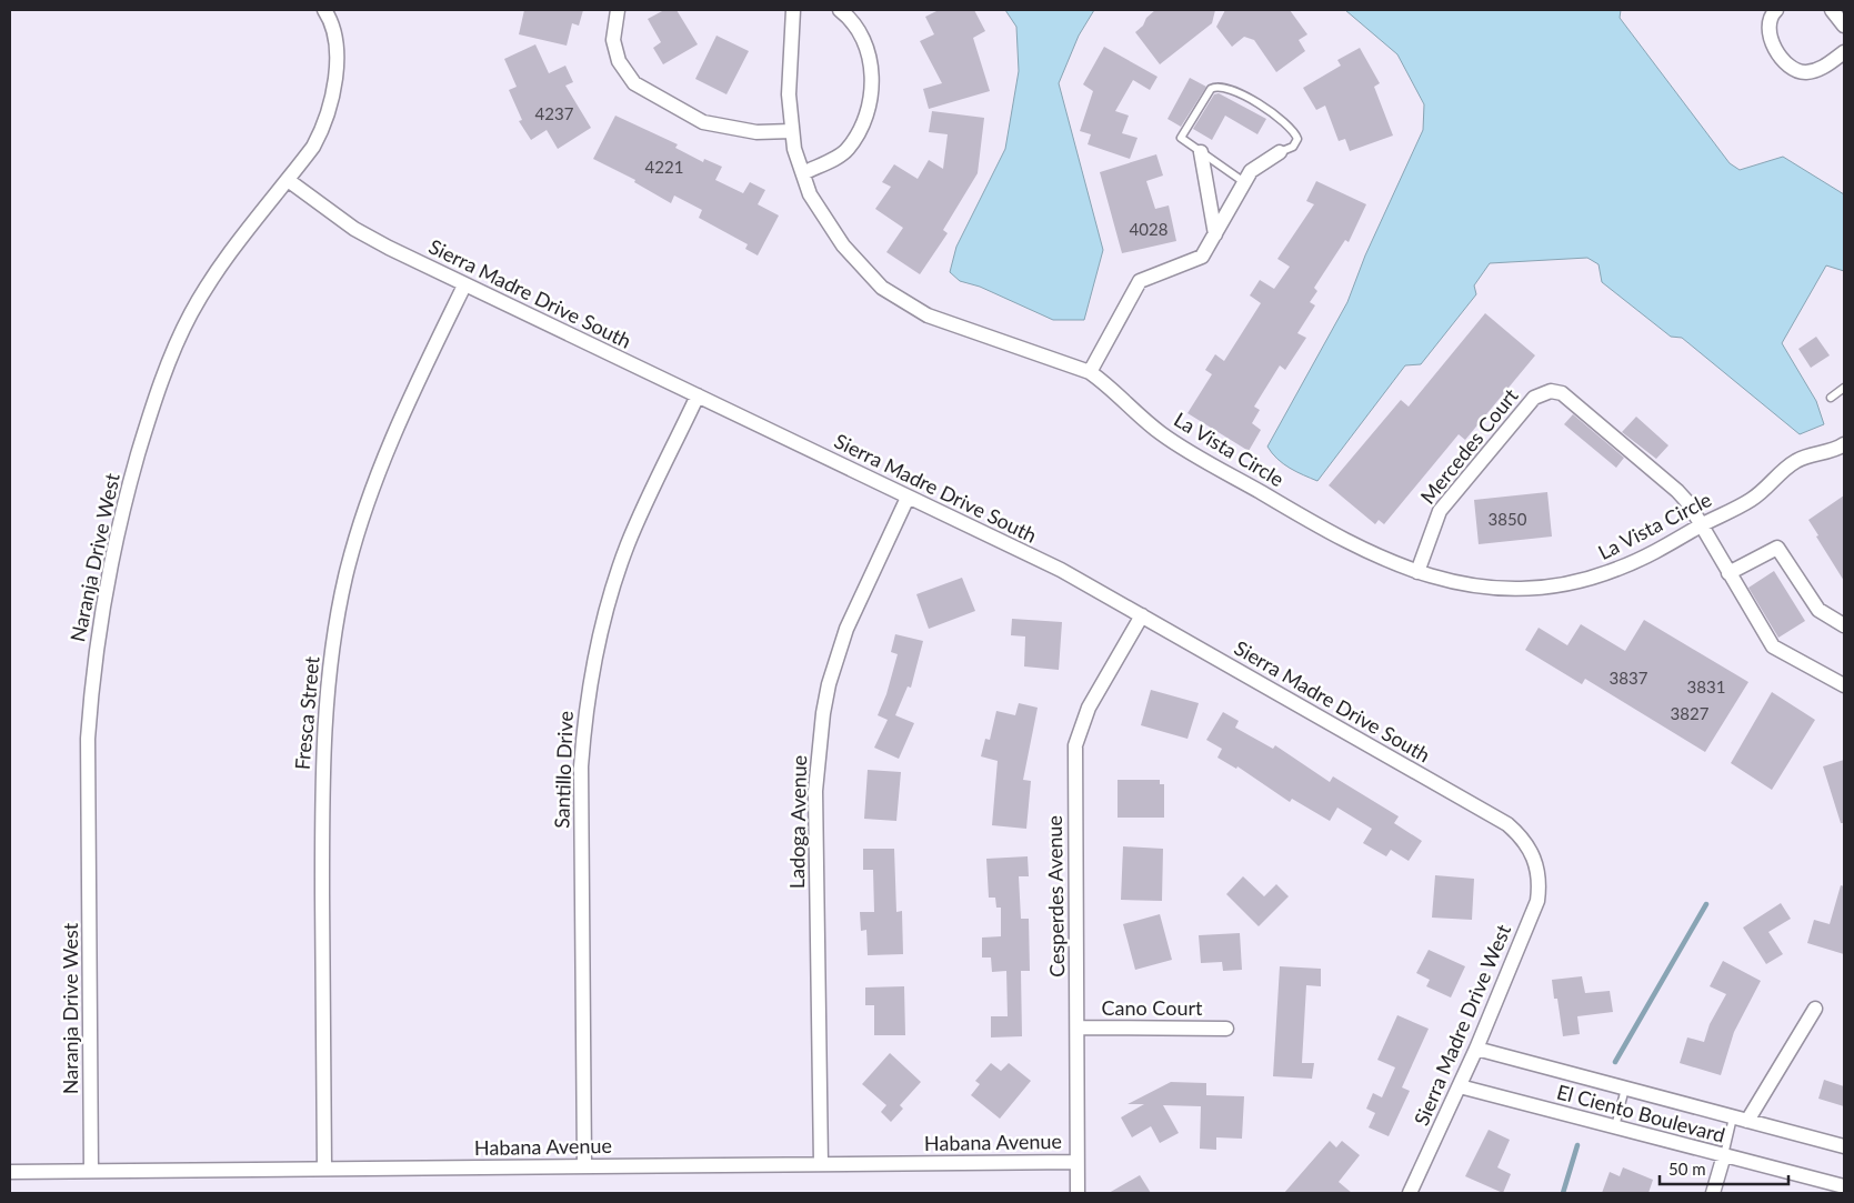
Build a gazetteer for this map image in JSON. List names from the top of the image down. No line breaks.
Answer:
{"streets":{"street":["Sierra Madre Drive South","Mercedes Court","La Vista Circle","Naranja Drive West","Fresca Street","Santillo Drive","Ladoga Avenue","Cesperdes Avenue","Cano Court","Sierra Madre Drive West","El Ciento Boulevard","Habana Avenue"]},"crossings":[["Sierra Madre Drive South","Naranja Drive West"],["Sierra Madre Drive South","Fresca Street"],["Sierra Madre Drive South","Santillo Drive"],["Sierra Madre Drive South","Ladoga Avenue"],["Sierra Madre Drive South","Cesperdes Avenue"],["Sierra Madre Drive South","Sierra Madre Drive West"],["Mercedes Court","La Vista Circle"],["Naranja Drive West","Habana Avenue"],["Fresca Street","Habana Avenue"],["Santillo Drive","Habana Avenue"],["Ladoga Avenue","Habana Avenue"],["Cesperdes Avenue","Cano Court"],["Cesperdes Avenue","Habana Avenue"],["Sierra Madre Drive West","El Ciento Boulevard"]],"house_numbers":["4237","4221","4028","3850","3837","3831","3827"],"scale_bar":"50 m"}
